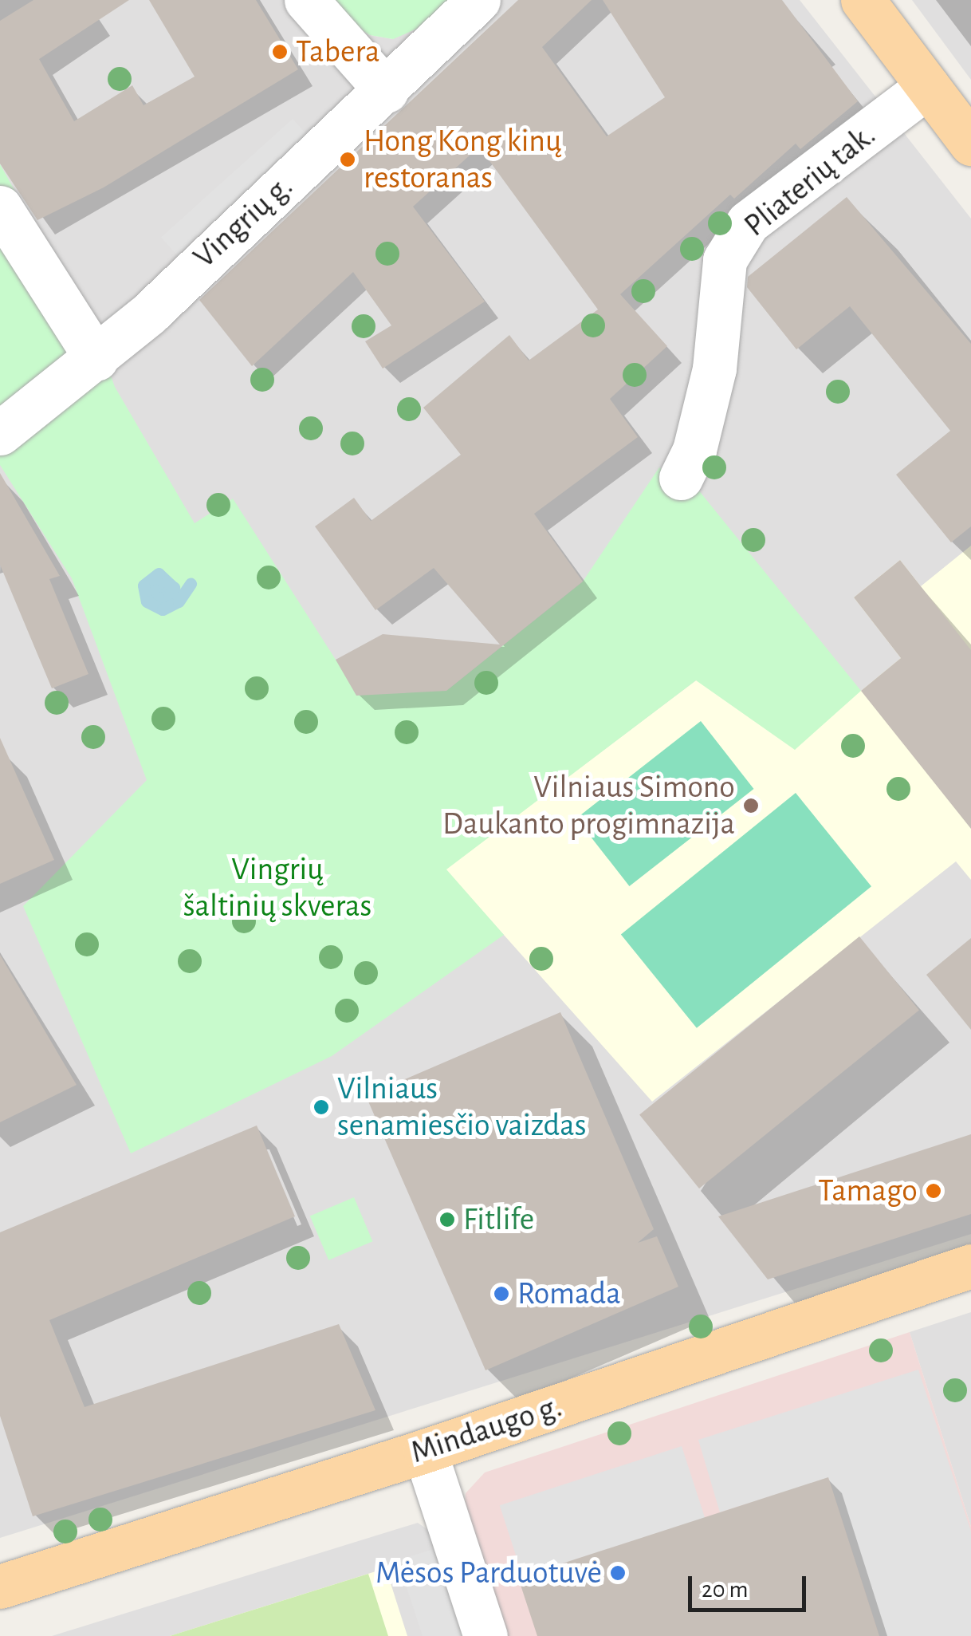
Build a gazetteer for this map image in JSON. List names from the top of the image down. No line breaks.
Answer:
{"streets":{"main road":["Mindaugo g."],"street":["Pliaterių tak.","Vingrių g."]},"parks":["Vingrių šaltinių skveras"],"places":["Tabera","Hong Kong kinų restoranas","Vilniaus Simono Daukanto progimnazija","Vilniaus senamiesčio vaizdas","Tamago","Fitlife","Romada","Mėsos Parduotuvė"],"scale_bar":"20 m"}
